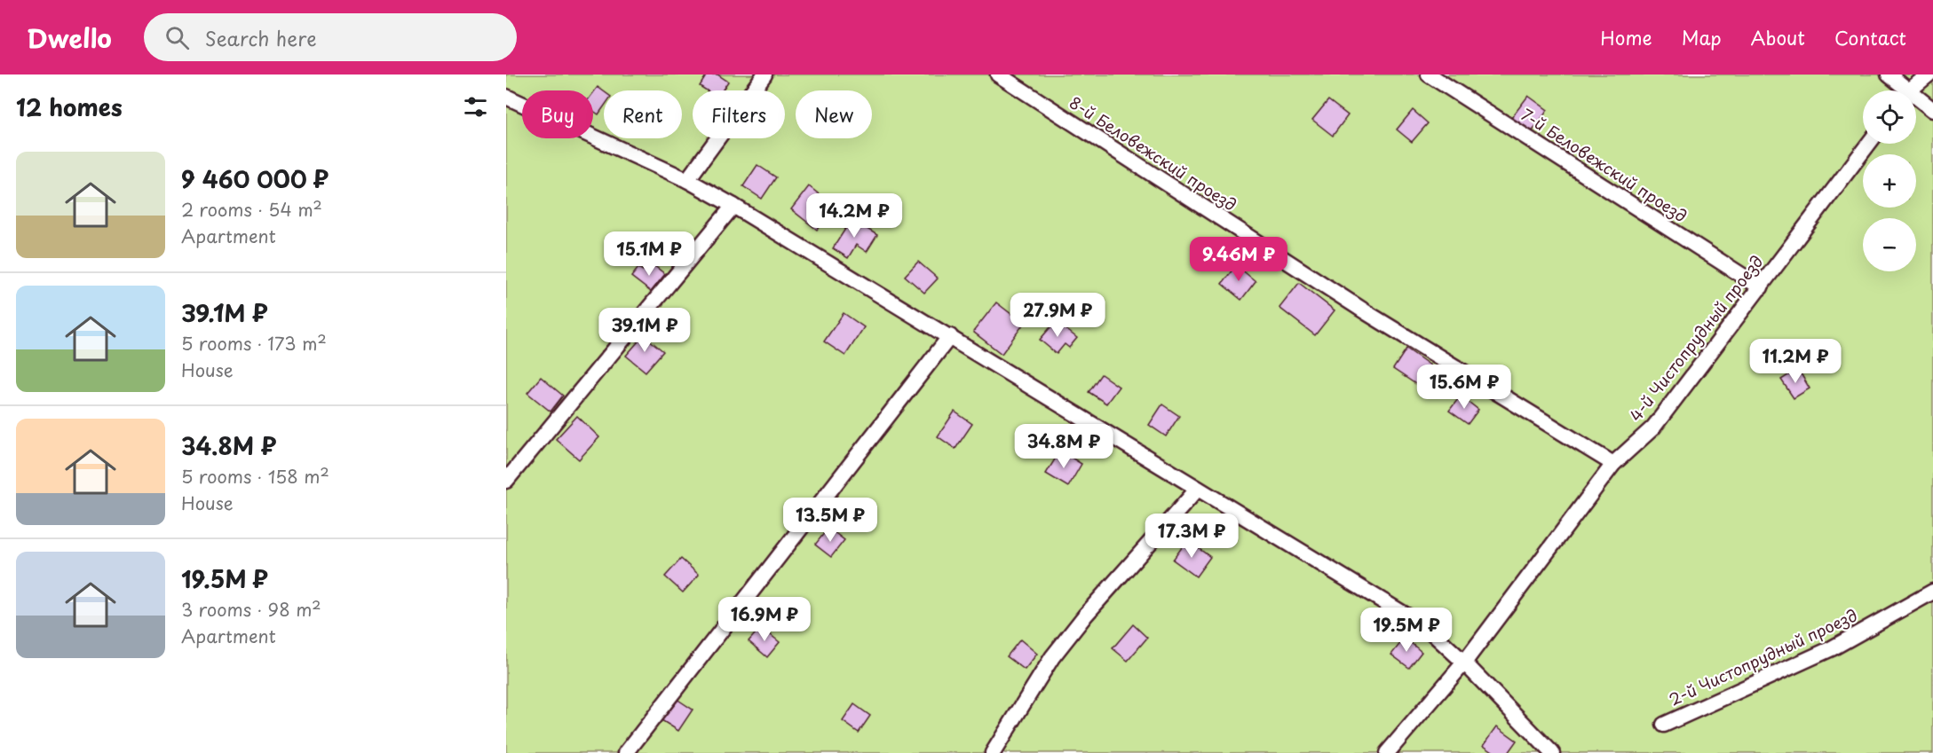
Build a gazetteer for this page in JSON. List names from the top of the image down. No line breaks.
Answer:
{"streets":{"lane":["8-й Беловежский проезд","7-й Беловежский проезд","4-й Чистопрудный проезд","2-й Чистопрудный проезд"]},"crossings":[["8-й Беловежский проезд","4-й Чистопрудный проезд"],["7-й Беловежский проезд","4-й Чистопрудный проезд"]],"page":{"header":"Dwello","search":"Search here","nav":["Home","Map","About","Contact"],"heading":"12 homes","map_buttons":["+","−"],"chip":["Buy","Rent","Filters","New"],"list":[{"name":"9 460 000 ₽","note":"2 rooms · 54 m² · Apartment"},{"name":"39.1M ₽","note":"5 rooms · 173 m² · House"},{"name":"34.8M ₽","note":"5 rooms · 158 m² · House"},{"name":"19.5M ₽","note":"3 rooms · 98 m² · Apartment"}],"price":["14.2M ₽","15.1M ₽","9.46M ₽","27.9M ₽","39.1M ₽","11.2M ₽","15.6M ₽","34.8M ₽","13.5M ₽","17.3M ₽","16.9M ₽","19.5M ₽"]}}
